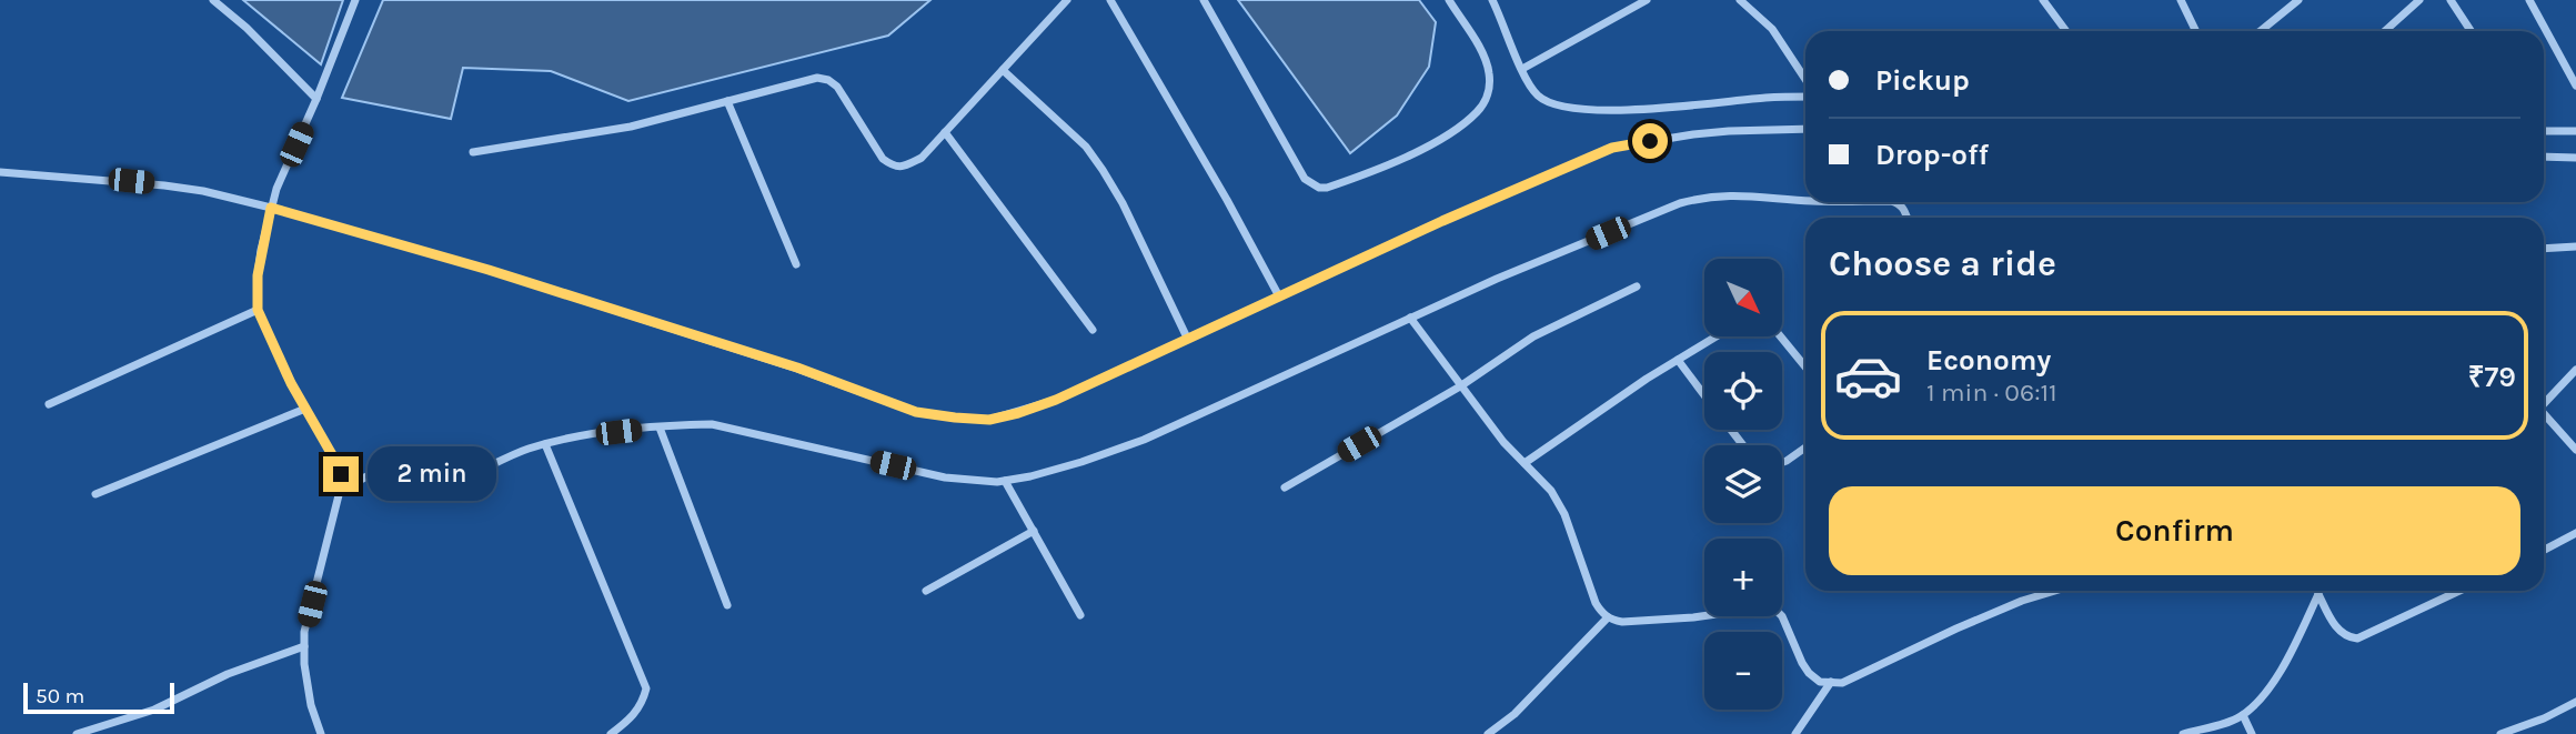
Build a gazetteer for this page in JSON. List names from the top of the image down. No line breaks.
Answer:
{"scale_bar":"50 m","north":"bottom right","page":{"banner":["Pickup","Drop-off"],"heading":"Choose a ride","map_buttons":["+","−"],"list":[{"name":"Economy","note":"1 min · 06:11","value":"₹79"}],"bubble":"2 min","buttons":"Confirm","scale":"50 m"}}
